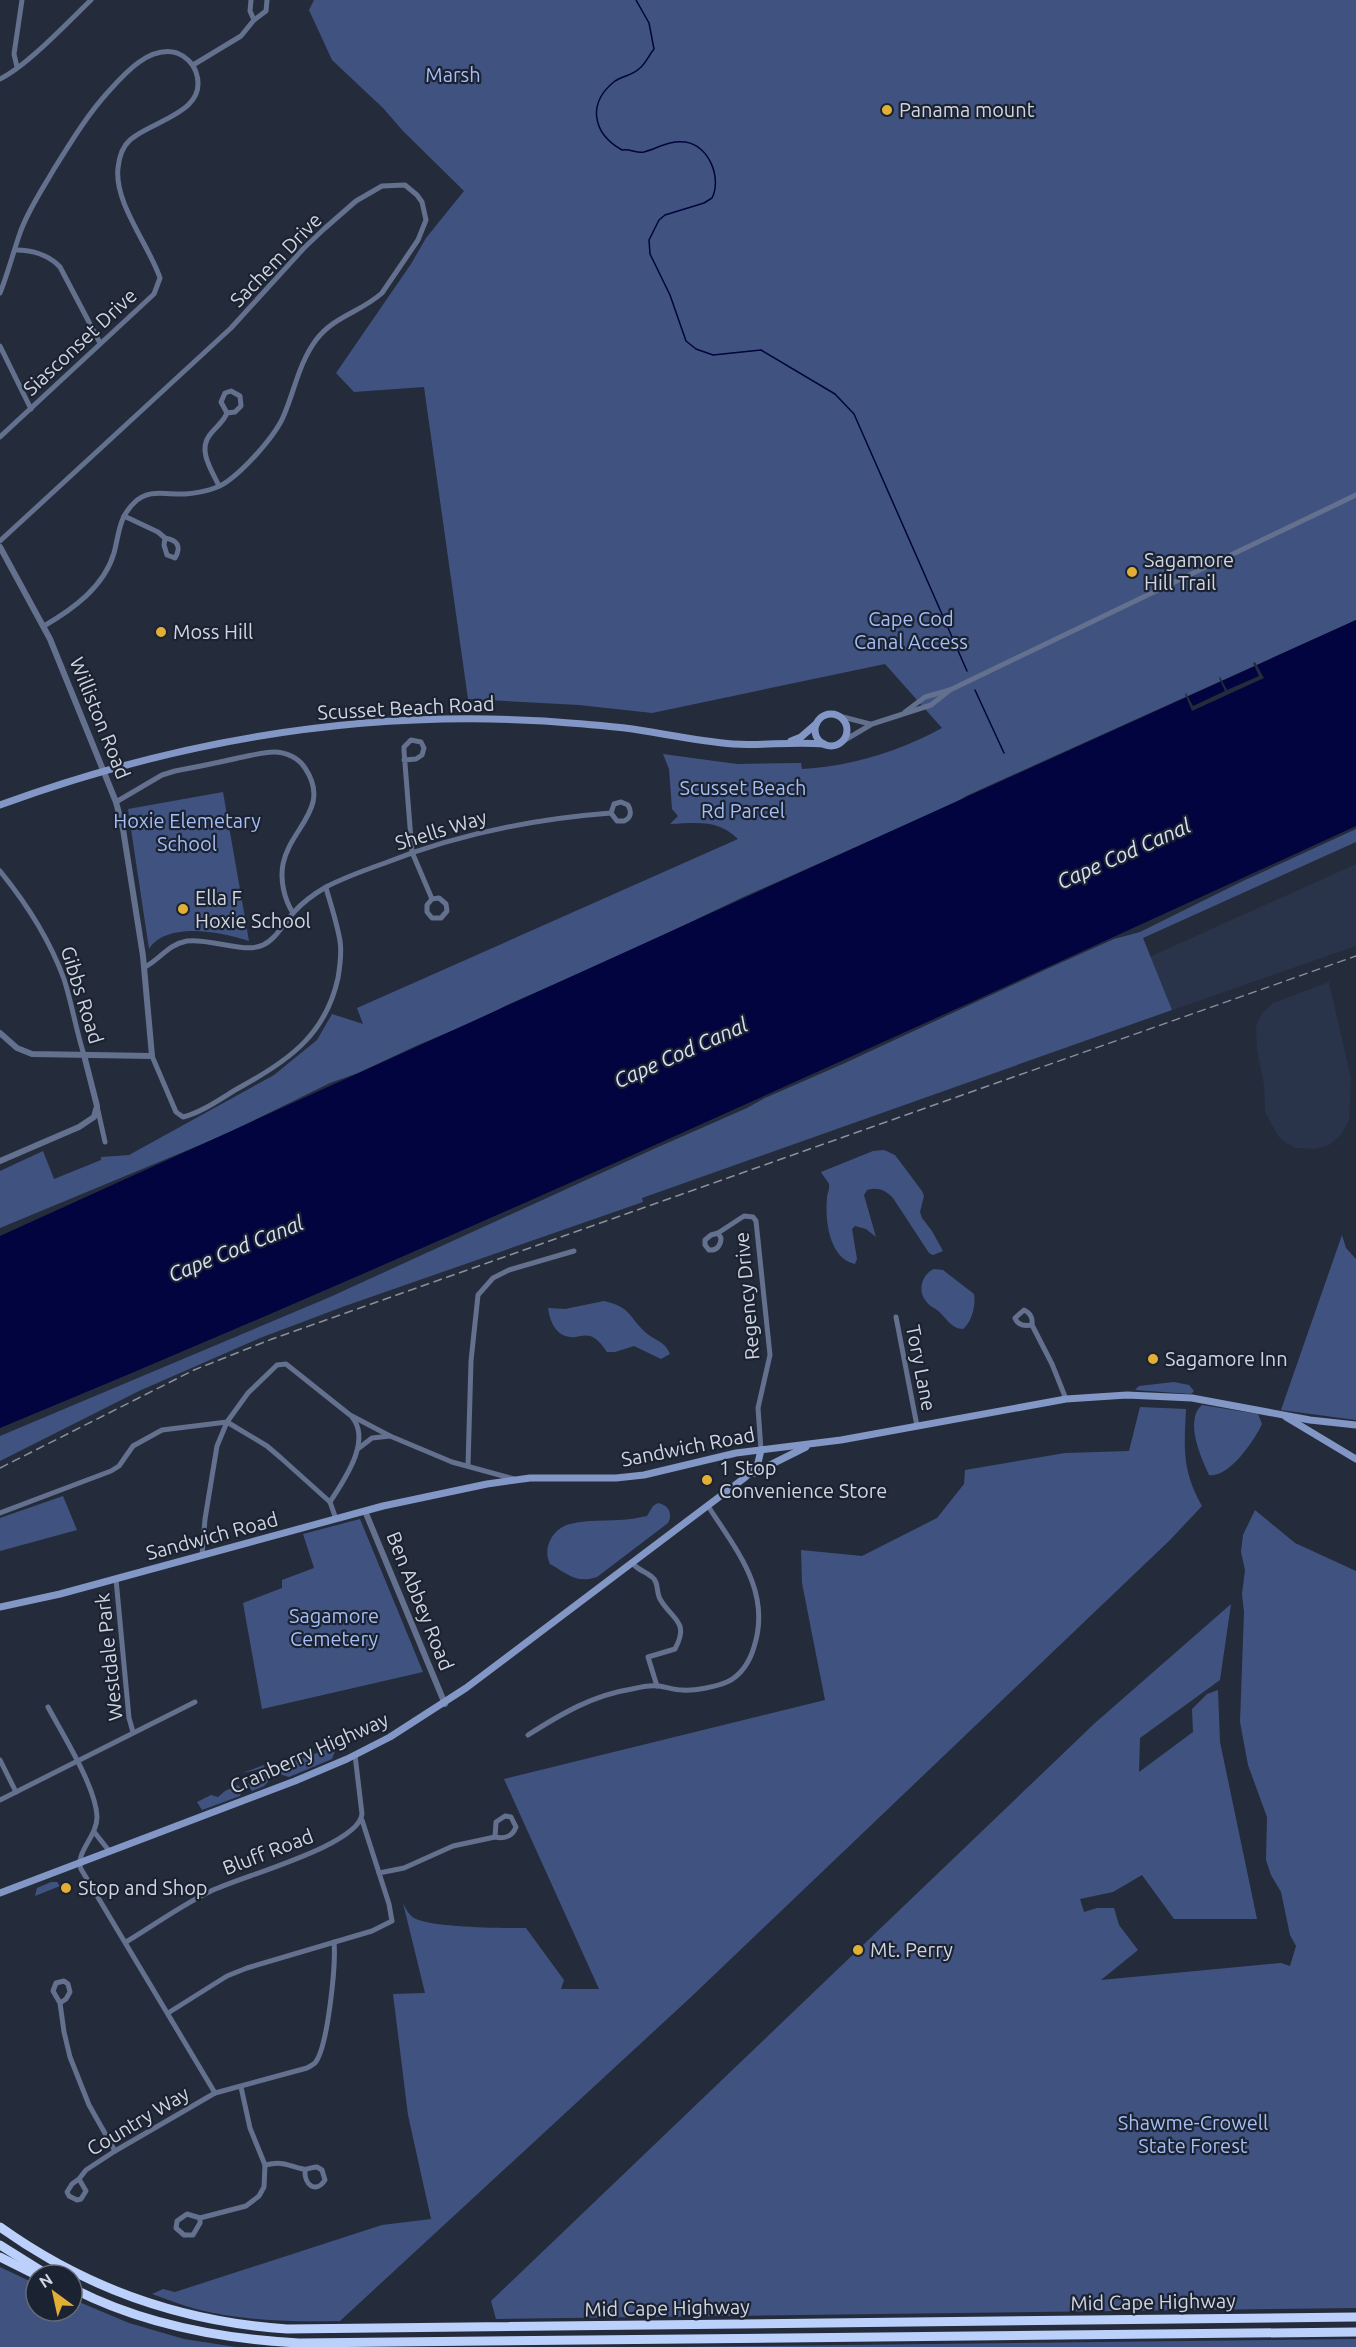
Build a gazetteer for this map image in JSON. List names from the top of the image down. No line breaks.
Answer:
{"streets":{"highway":["Mid Cape Highway"],"main road":["Scusset Beach Road","Sandwich Road","Cranberry Highway"],"street":["Sachem Drive","Siasconset Drive","Williston Road","Shells Way","Gibbs Road","Regency Drive","Tory Lane","Ben Abbey Road","Westdale Park","Bluff Road","Country Way"]},"crossings":[["Sachem Drive","Williston Road"],["Scusset Beach Road","Williston Road"],["Williston Road","Shells Way"],["Regency Drive","Sandwich Road"],["Regency Drive","Cranberry Highway"],["Tory Lane","Sandwich Road"],["Sandwich Road","Ben Abbey Road"],["Sandwich Road","Westdale Park"],["Sandwich Road","Cranberry Highway"],["Ben Abbey Road","Cranberry Highway"]],"water":["Cape Cod Canal"],"parks":["Marsh","Cape Cod Canal Access","Scusset Beach Rd Parcel","Hoxie Elemetary School","Sagamore Cemetery","Shawme-Crowell State Forest"],"places":["Panama mount","Sagamore Hill Trail","Moss Hill","Ella F Hoxie School","Sagamore Inn","1 Stop Convenience Store","Stop and Shop","Mt. Perry"],"north":"top left"}
